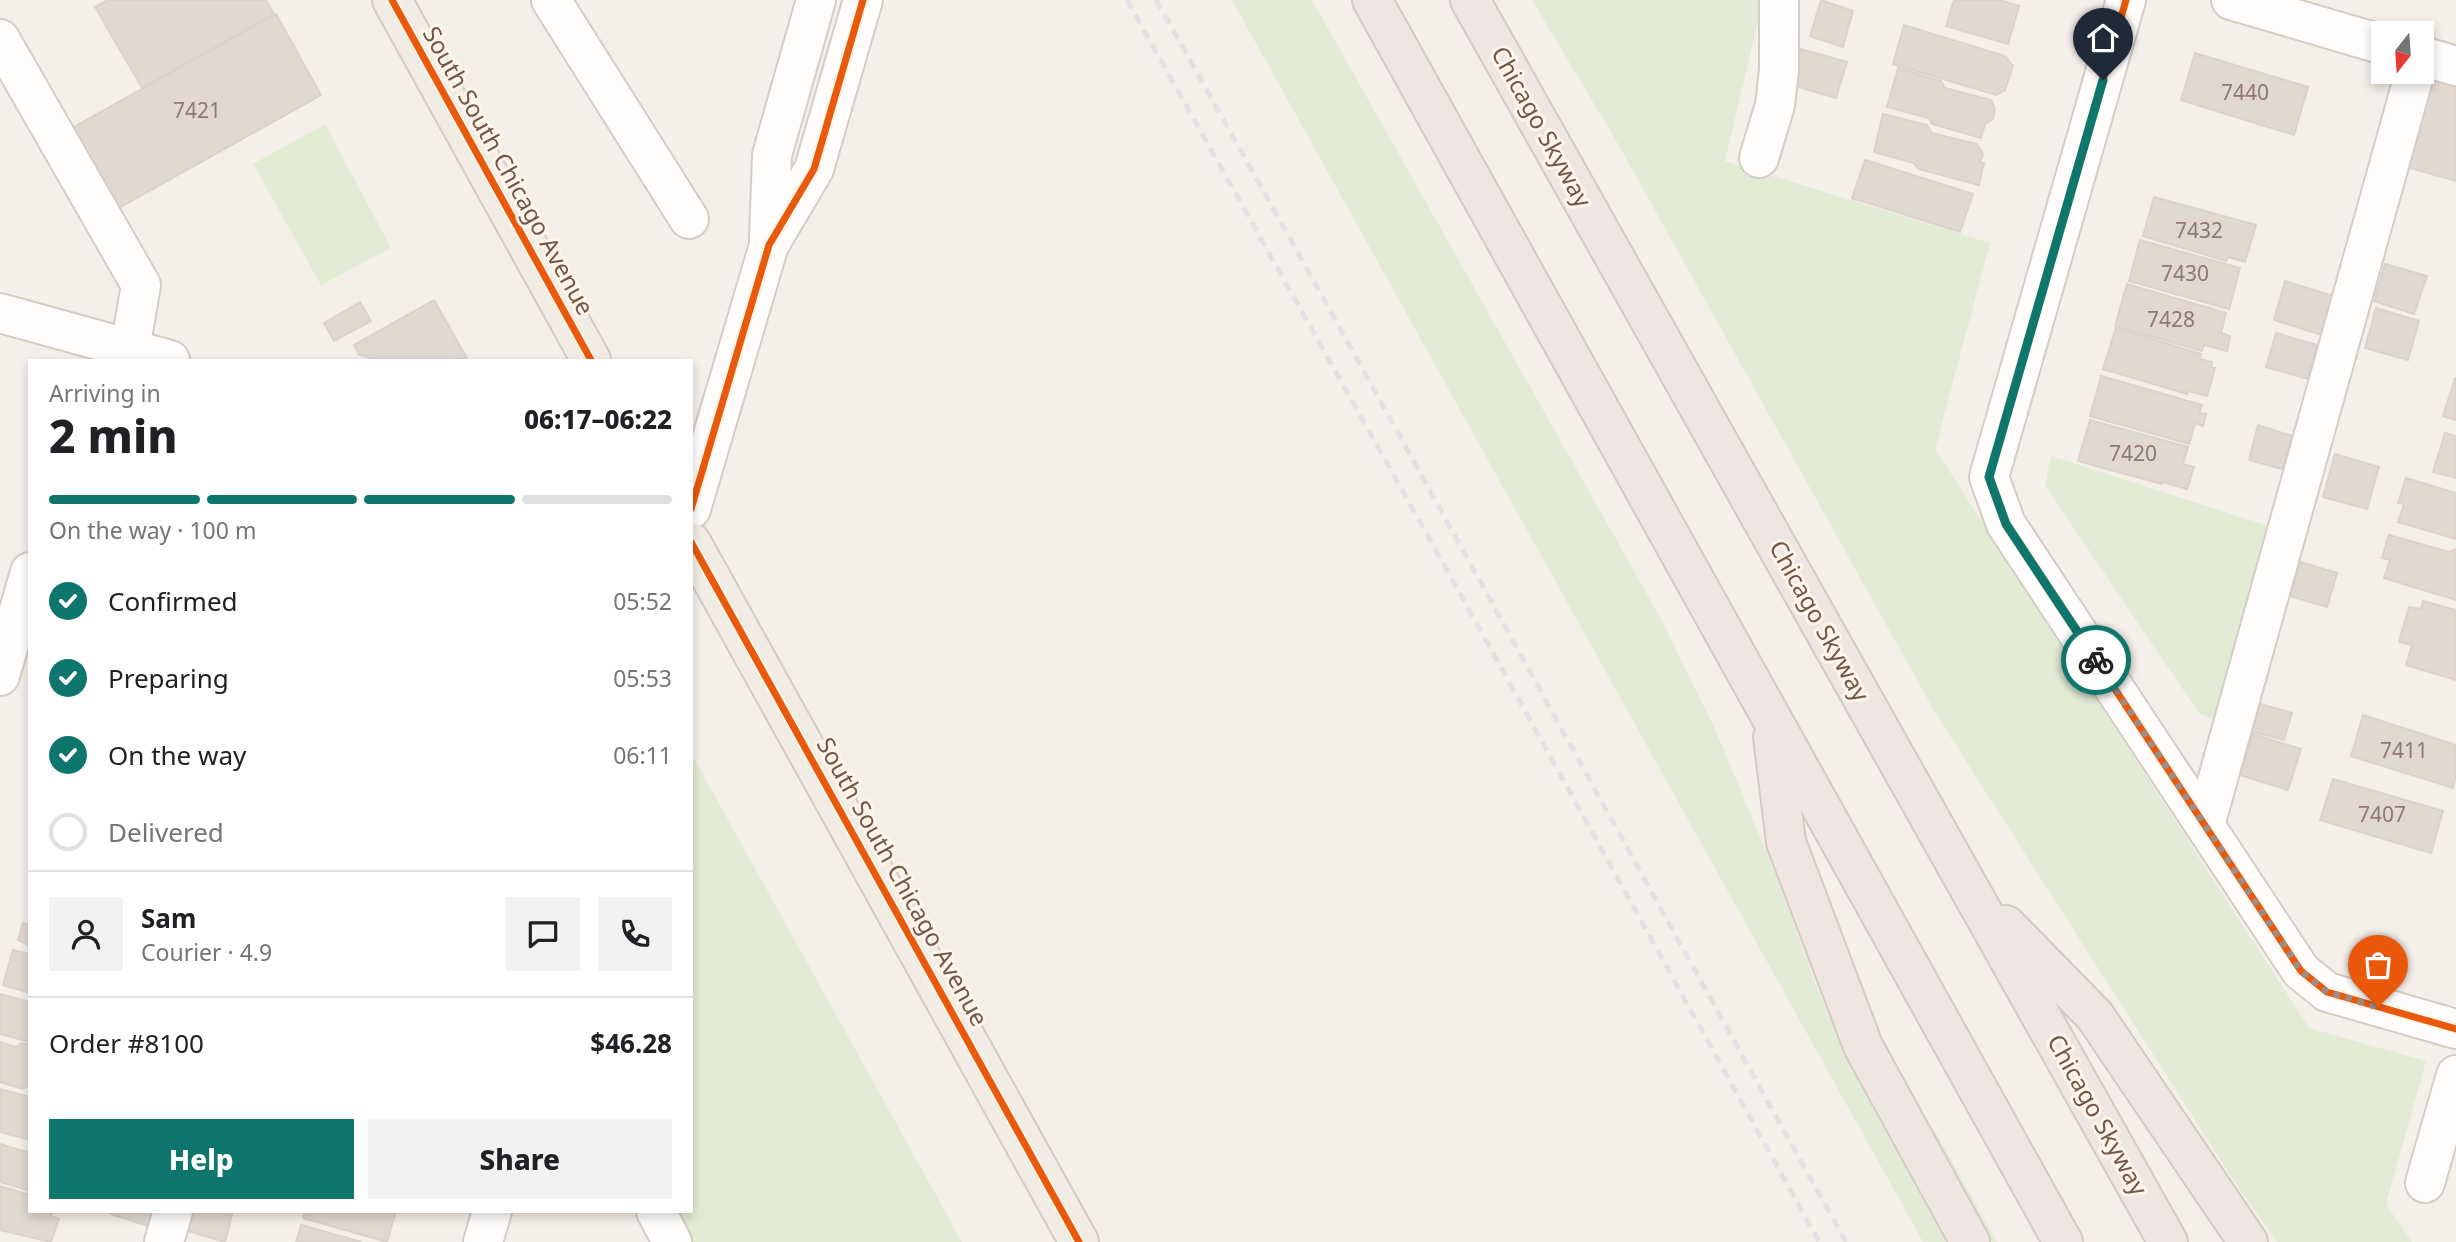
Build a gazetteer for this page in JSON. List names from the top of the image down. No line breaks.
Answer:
{"streets":{"highway":["Chicago Skyway"],"main road":["South South Chicago Avenue"]},"house_numbers":["7440","7421","7432","7430","7428","7420","7411","7407"],"north":"bottom","page":{"heading":["2 min","Arriving in","06:17–06:22"],"panel":["Sam","Courier · 4.9","Order #8100","$46.28"],"bar":"On the way · 100 m","list":[["Confirmed","05:52"],["Preparing","05:53"],["On the way","06:11"],"Delivered"],"buttons":["Help","Share"]}}
